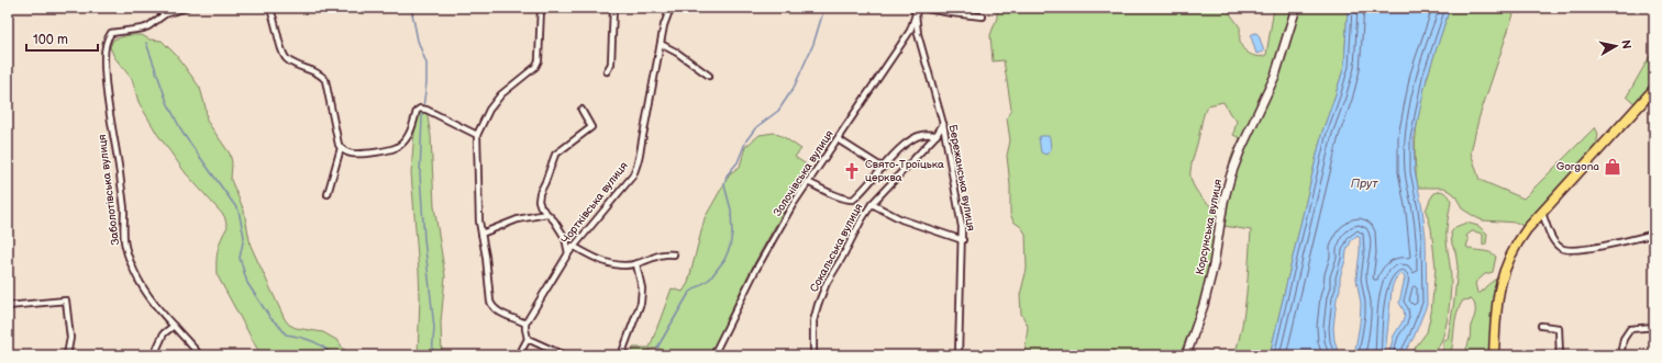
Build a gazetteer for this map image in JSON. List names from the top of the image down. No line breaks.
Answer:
{"streets":{"main road":["Корсунська вулиця"],"street":["Золочівська вулиця","Бережанська вулиця","Заболотівська вулиця","Чортківська вулиця","Сокальська вулиця"]},"crossings":[["Золочівська вулиця","Бережанська вулиця"],["Бережанська вулиця","Сокальська вулиця"]],"water":["Прут"],"places":{"shop":["Gorgona"],"church":["Свято-Троїцька церква"]},"scale_bar":"100 m","north":"right"}
